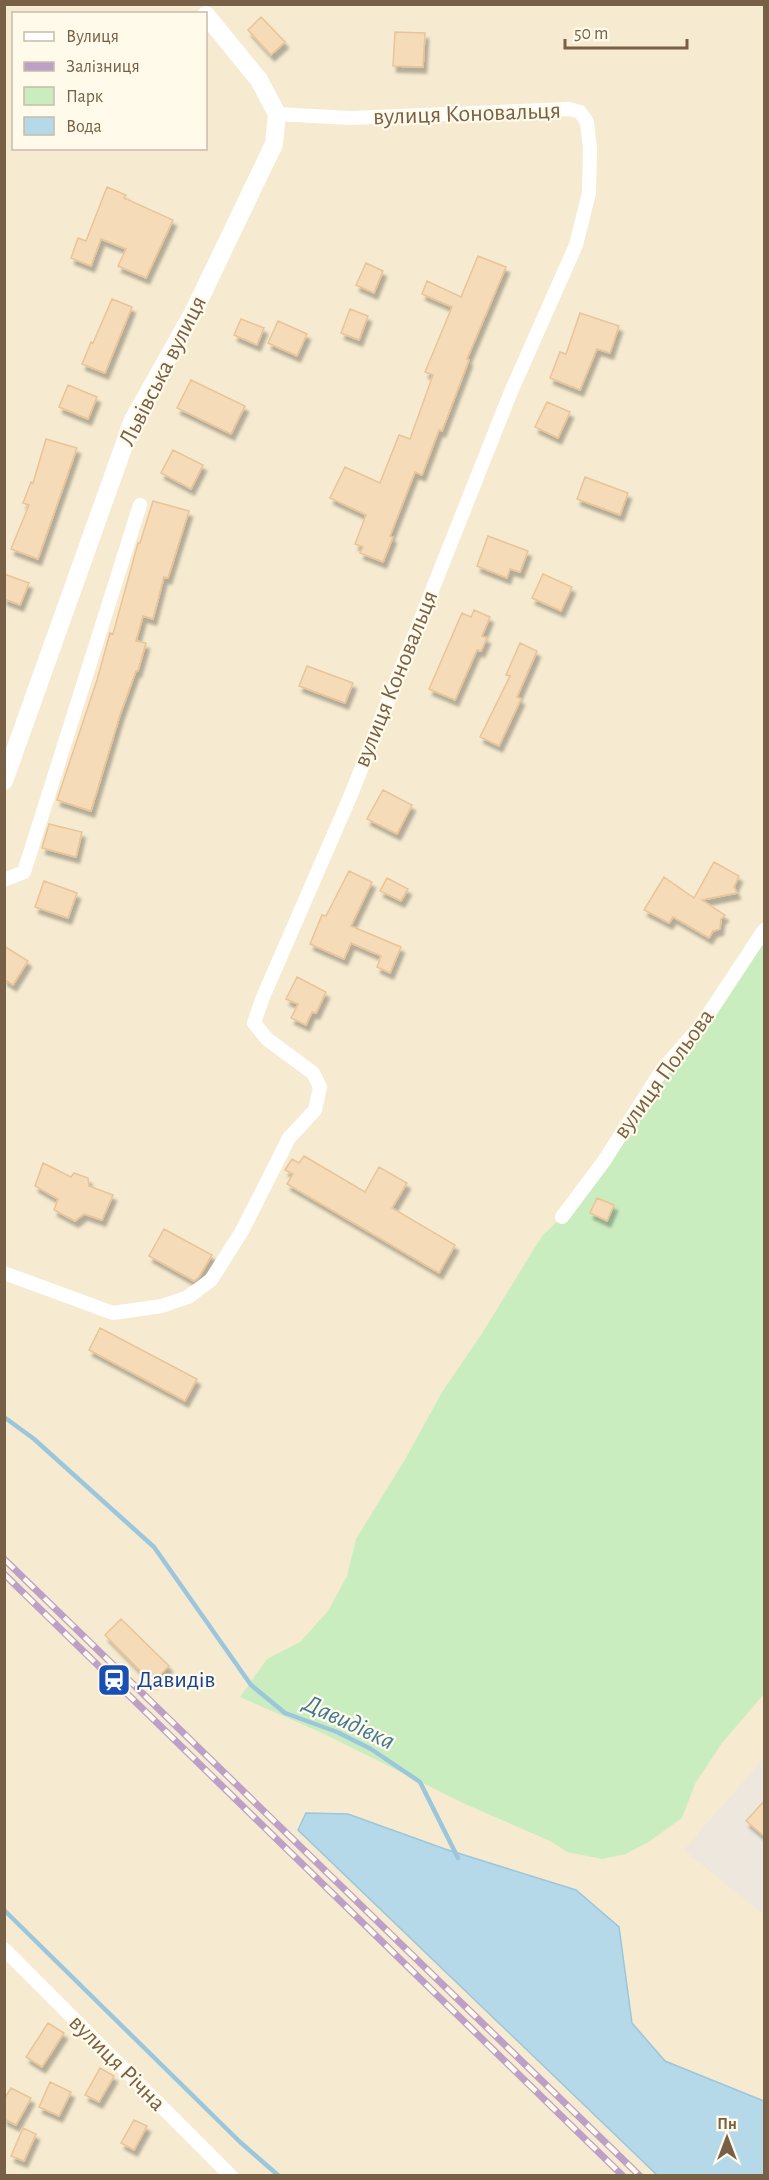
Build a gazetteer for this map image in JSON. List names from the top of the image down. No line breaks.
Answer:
{"streets":{"street":["вулиця Коновальця","Львівська вулиця","вулиця Польова","вулиця Річна"]},"crossings":[["вулиця Коновальця","Львівська вулиця"]],"water":["Давидівка"],"places":{"station":["Давидів"]},"legend":["Вулиця","Залізниця","Парк","Вода"],"scale_bar":"50 m","north":"top"}
